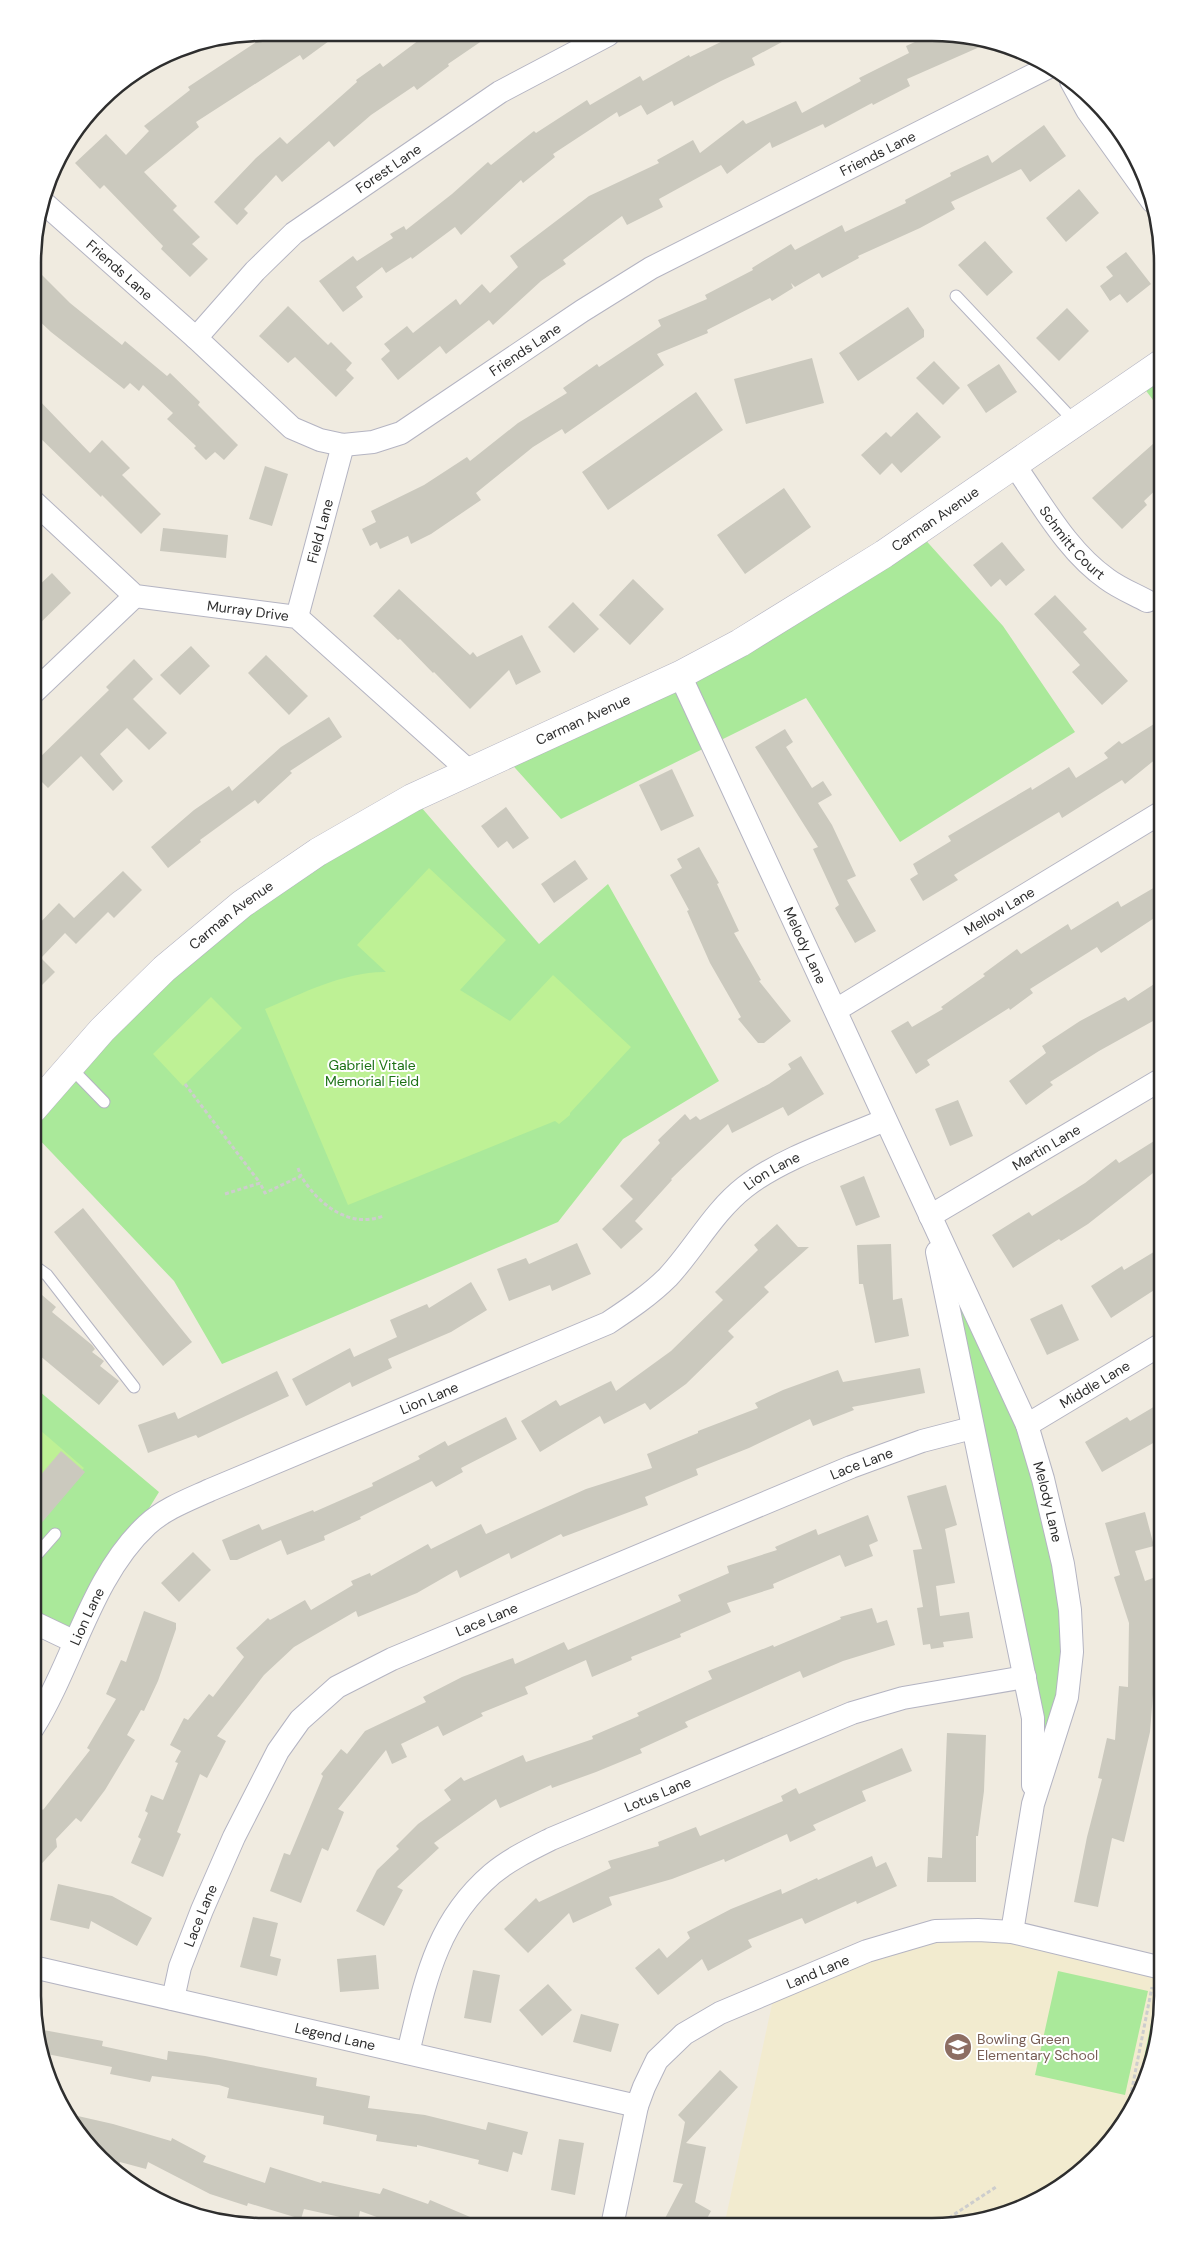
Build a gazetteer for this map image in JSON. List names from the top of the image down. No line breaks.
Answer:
{"streets":{"main road":["Carman Avenue"],"street":["Friends Lane","Forest Lane","Field Lane","Schmitt Court","Murray Drive","Mellow Lane","Melody Lane","Martin Lane","Lion Lane","Middle Lane","Lace Lane","Lotus Lane","Land Lane","Legend Lane"]},"crossings":[["Friends Lane","Forest Lane"],["Friends Lane","Field Lane"],["Carman Avenue","Schmitt Court"],["Carman Avenue","Murray Drive"],["Carman Avenue","Melody Lane"],["Field Lane","Murray Drive"],["Mellow Lane","Melody Lane"],["Melody Lane","Martin Lane"],["Melody Lane","Lion Lane"],["Melody Lane","Middle Lane"],["Melody Lane","Lace Lane"],["Melody Lane","Lotus Lane"],["Melody Lane","Land Lane"],["Lace Lane","Legend Lane"],["Lotus Lane","Legend Lane"],["Land Lane","Legend Lane"]],"parks":["Gabriel Vitale Memorial Field"],"places":{"school or university":["Bowling Green Elementary School"]}}
